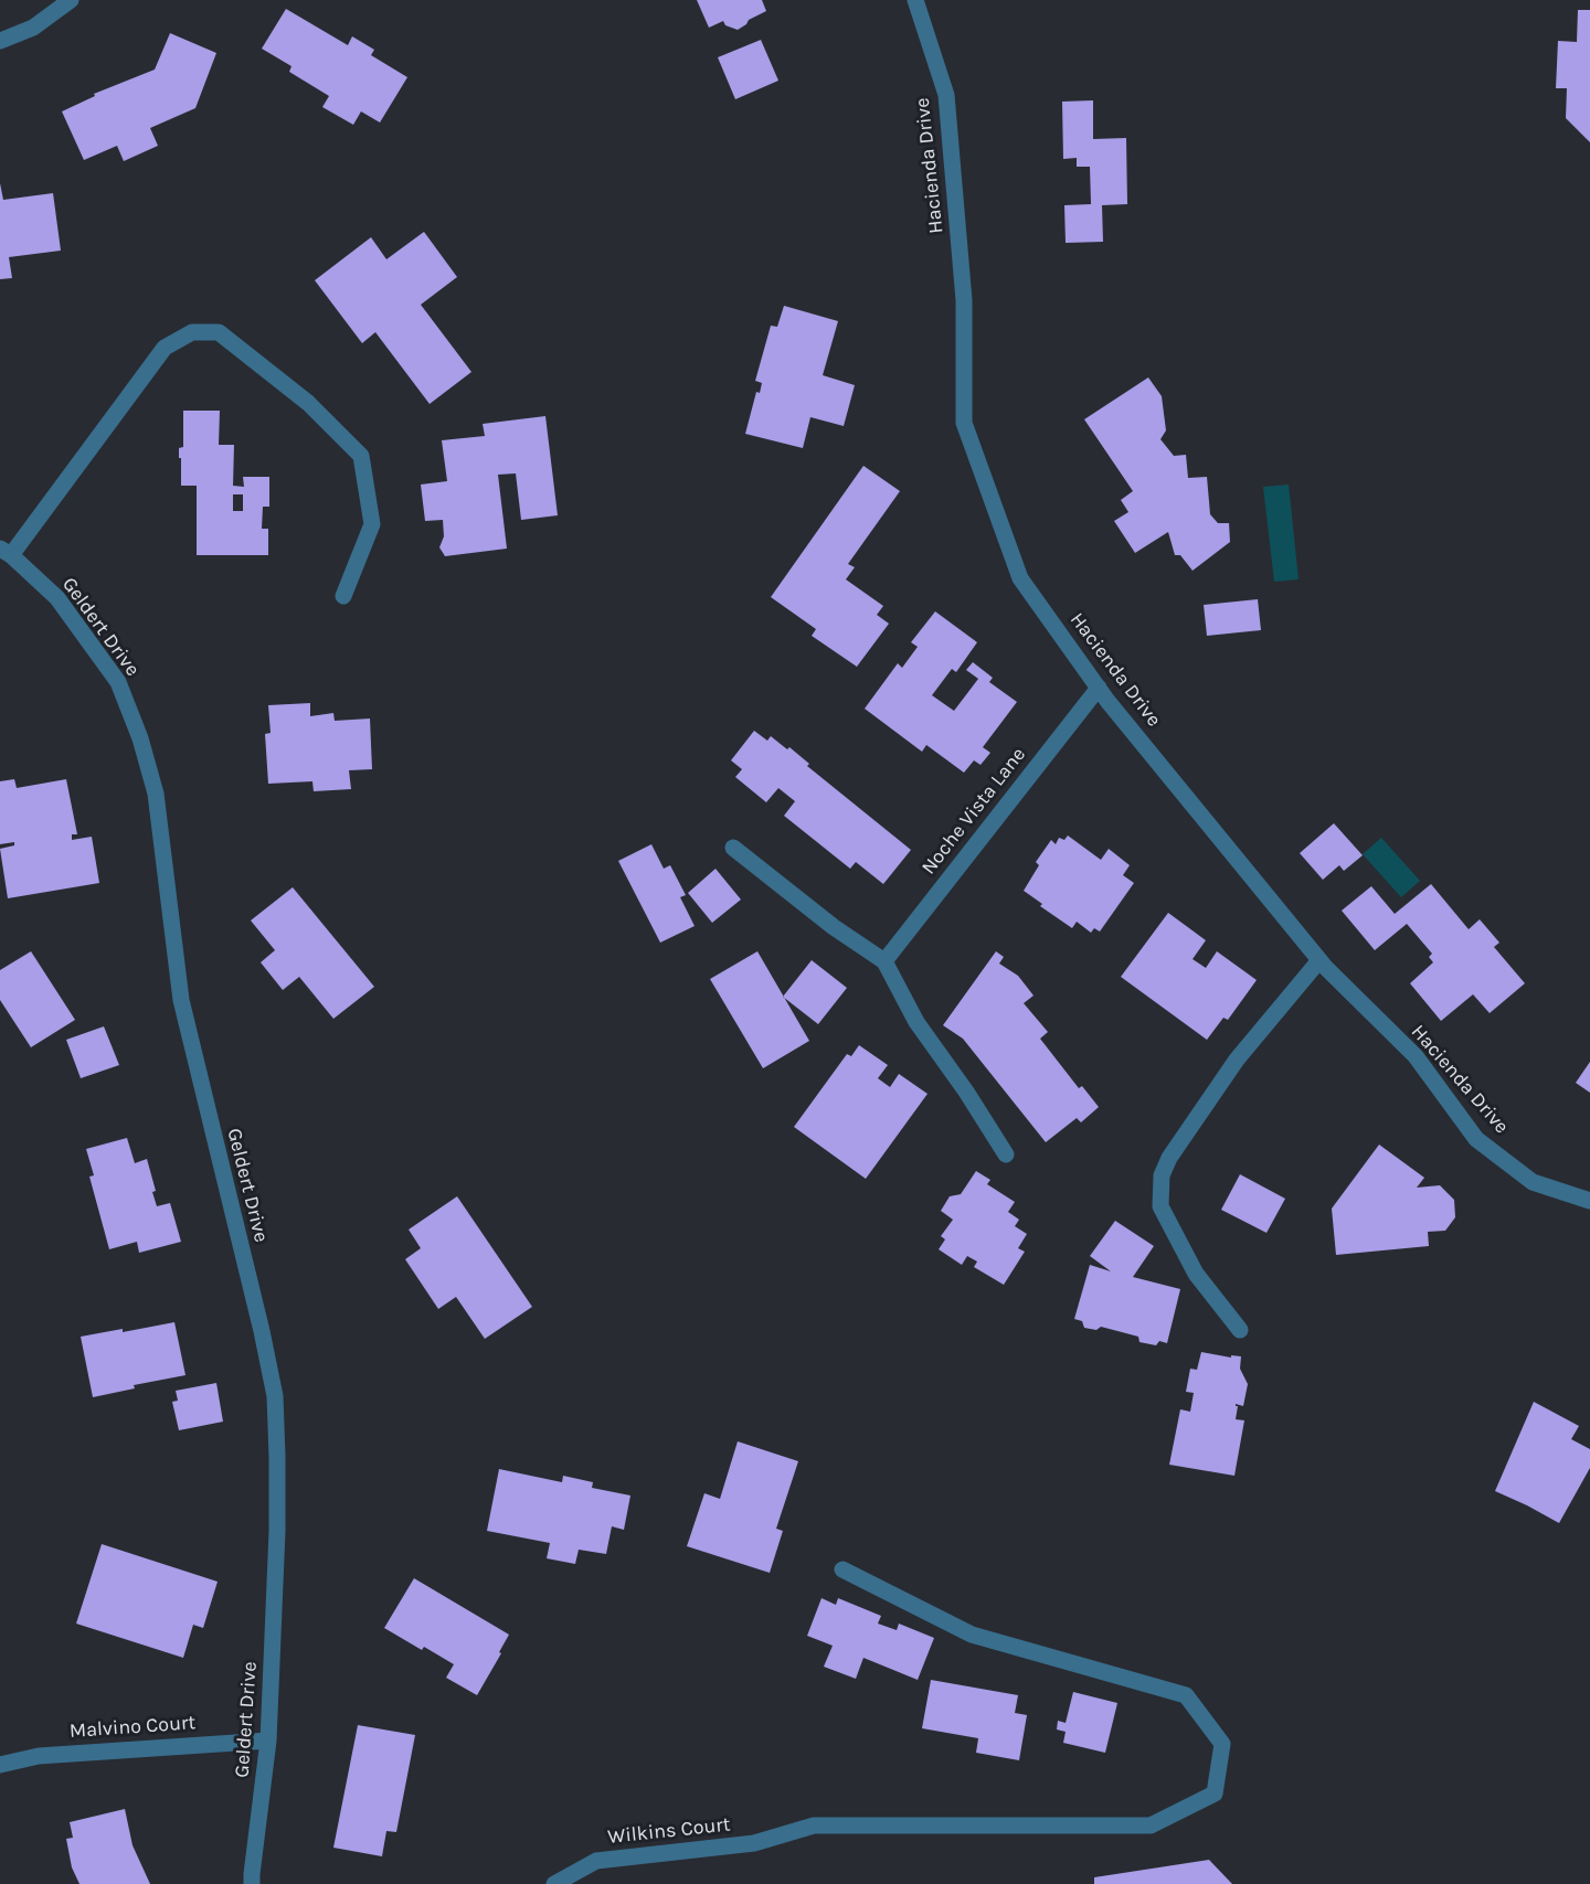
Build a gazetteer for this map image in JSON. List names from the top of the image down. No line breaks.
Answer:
{"streets":{"street":["Hacienda Drive","Geldert Drive","Noche Vista Lane","Malvino Court","Wilkins Court"]},"crossings":[["Hacienda Drive","Noche Vista Lane"],["Geldert Drive","Malvino Court"]]}
